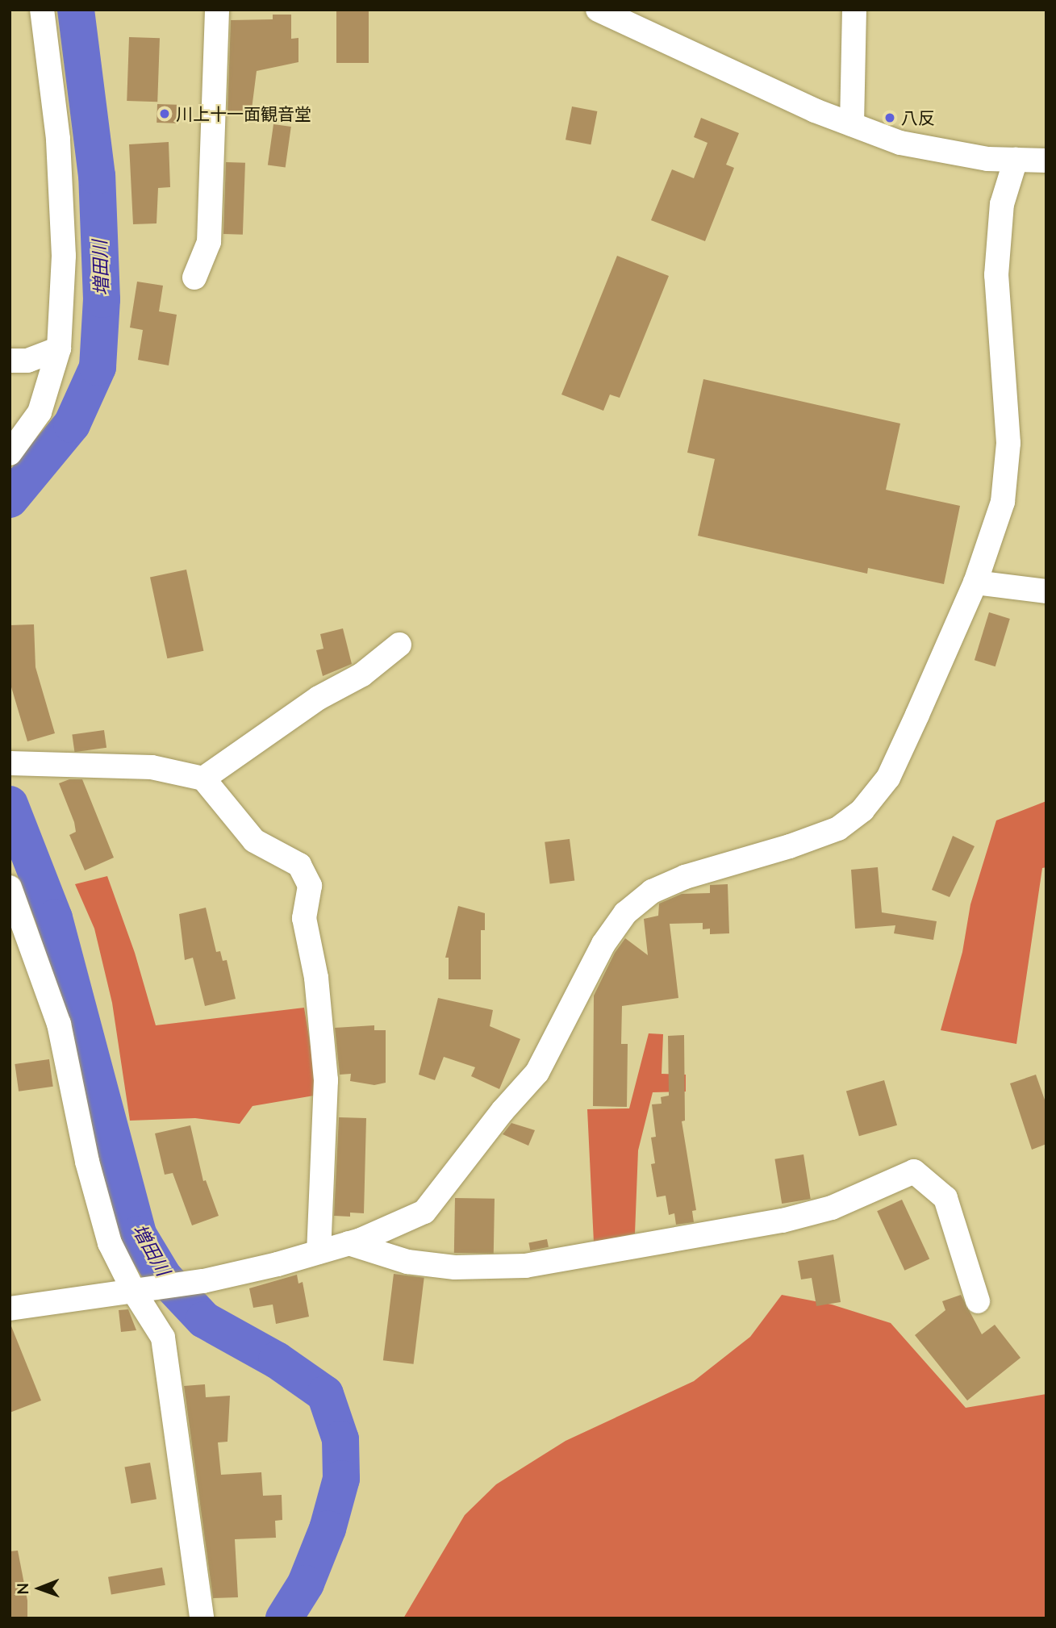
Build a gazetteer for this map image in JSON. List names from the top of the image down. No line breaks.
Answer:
{"water":["増田川"],"places":["川上十一面観音堂","八反"],"north":"left"}
